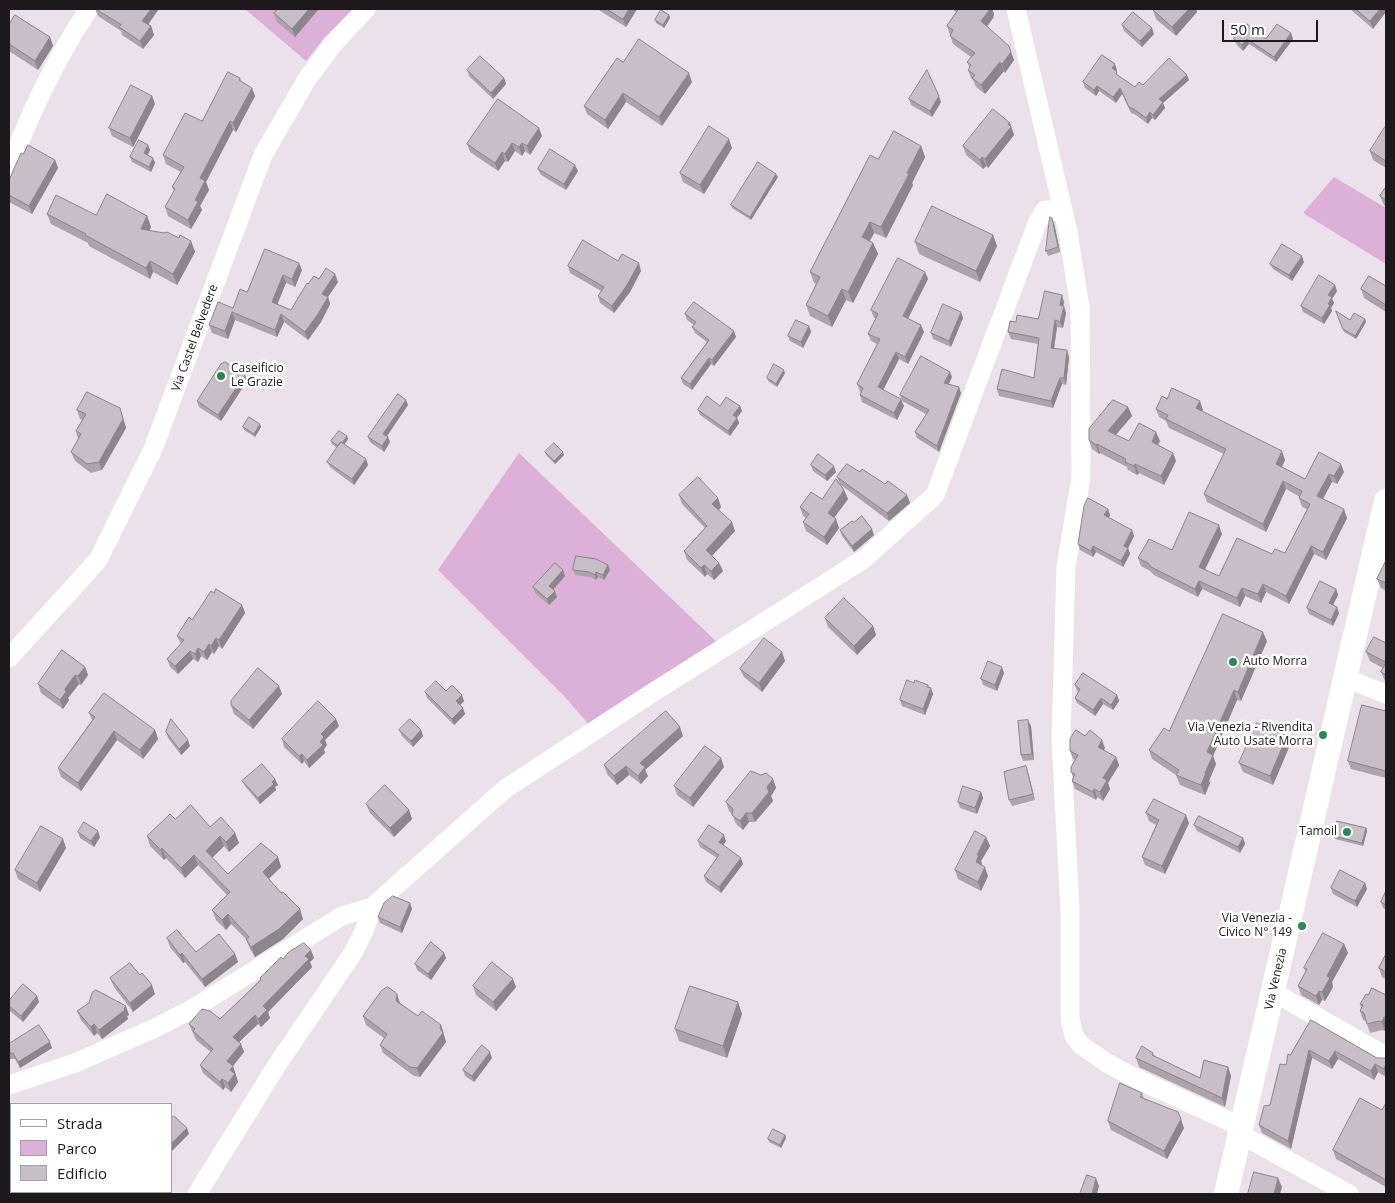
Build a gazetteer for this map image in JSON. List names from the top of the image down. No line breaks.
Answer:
{"streets":{"main road":["Via Venezia"],"street":["Via Castel Belvedere"]},"places":["Caseificio Le Grazie","Auto Morra","Via Venezia - Rivendita Auto Usate Morra","Tamoil","Via Venezia - Civico N° 149"],"legend":["Strada","Parco","Edificio"],"scale_bar":"50 m"}
